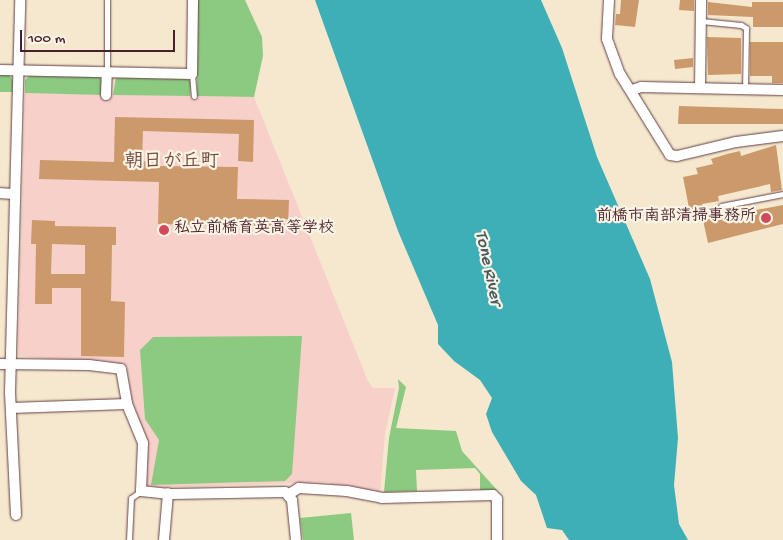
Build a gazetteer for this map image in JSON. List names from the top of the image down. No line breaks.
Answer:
{"districts":["朝日が丘町"],"water":["Tone River"],"places":["前橋市南部清掃事務所","私立前橋育英高等学校"],"scale_bar":"100 m"}
